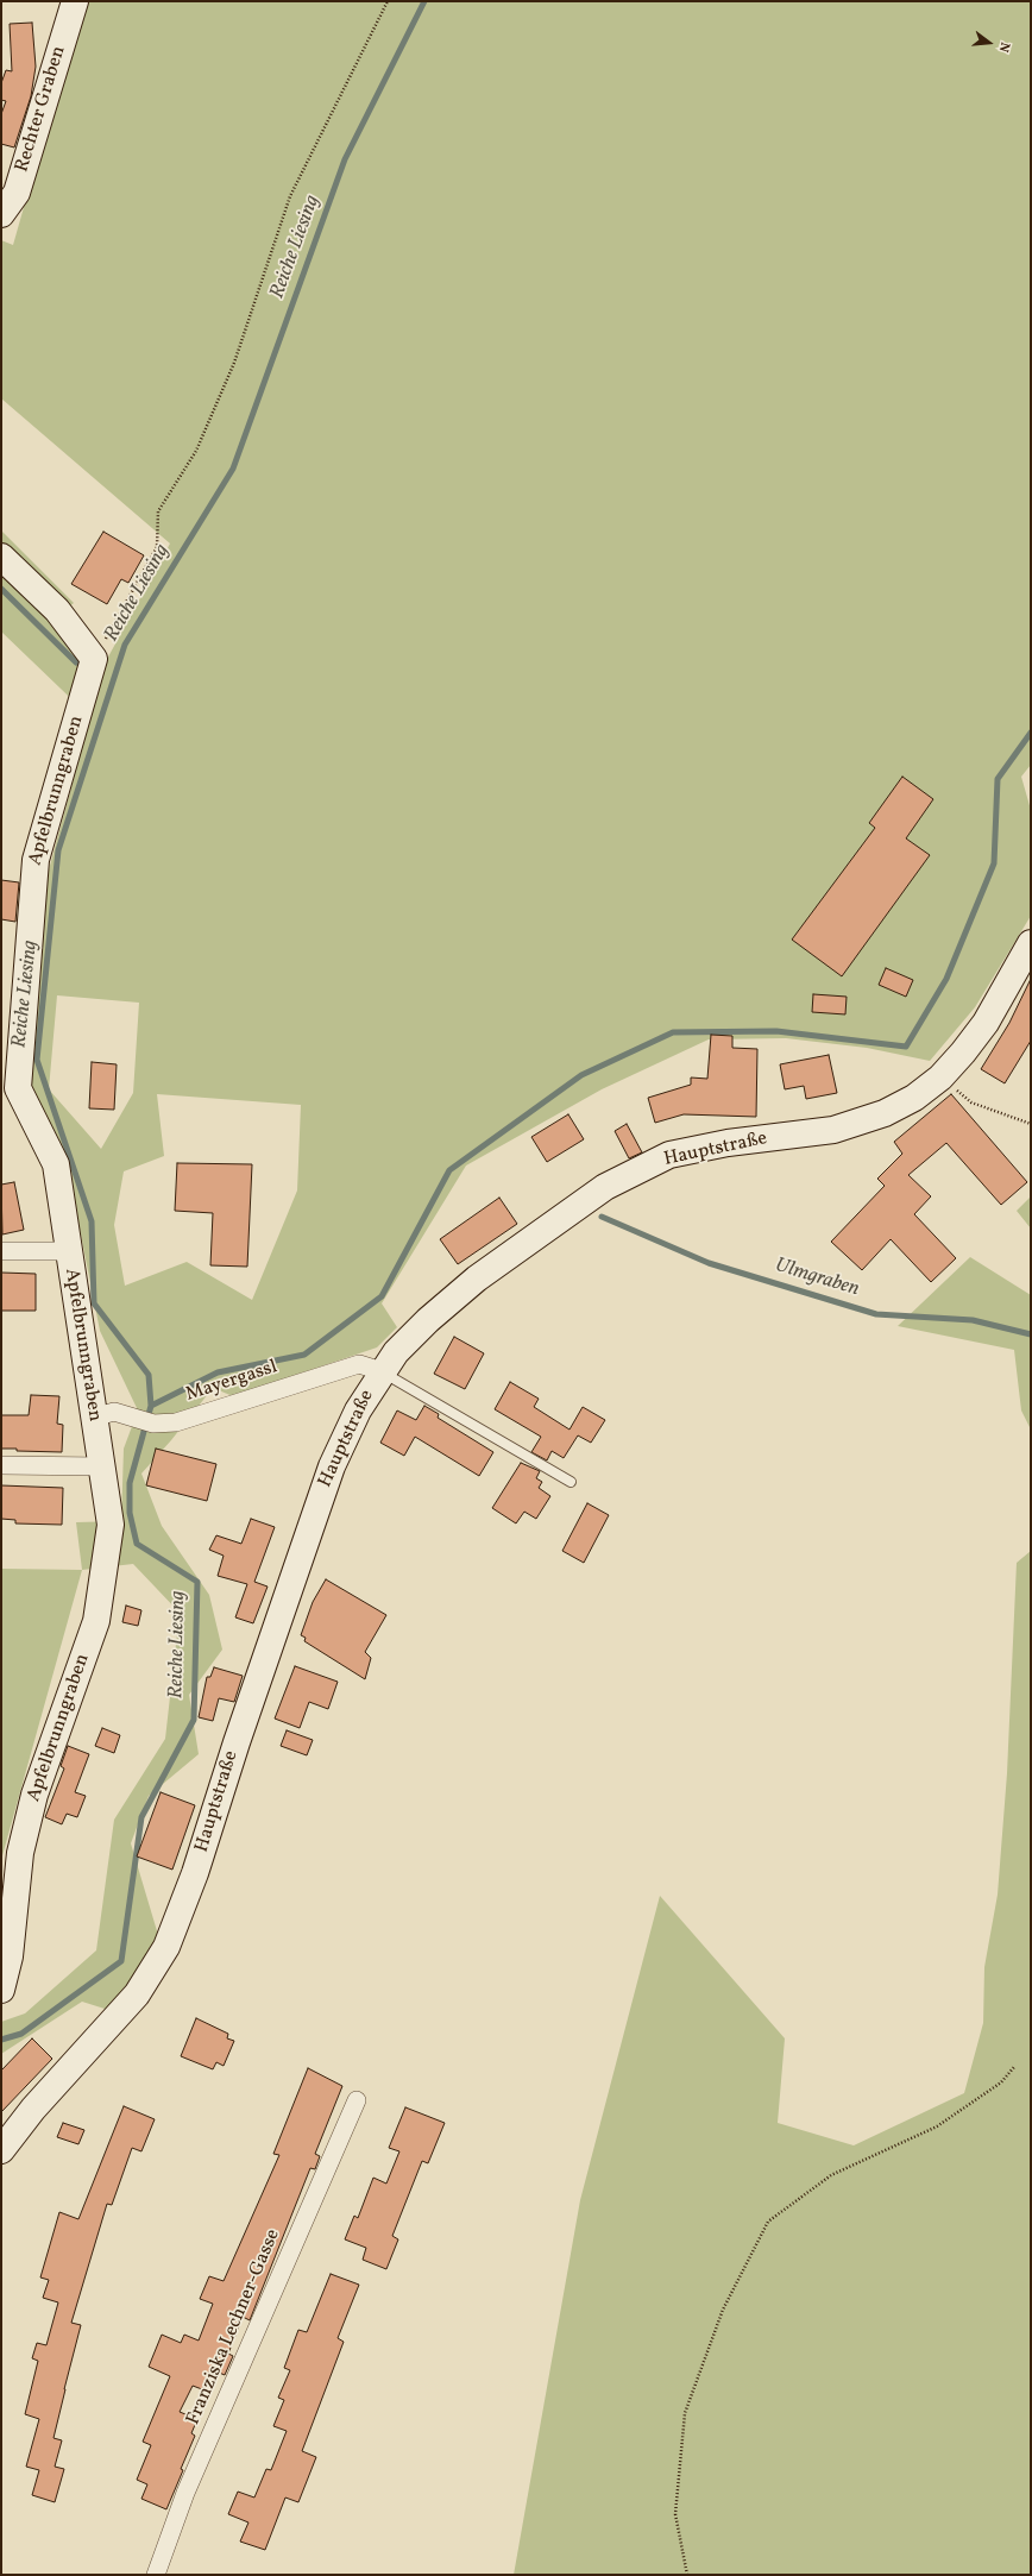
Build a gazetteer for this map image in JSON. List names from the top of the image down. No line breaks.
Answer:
{"streets":{"street":["Rechter Graben","Apfelbrunngraben","Hauptstraße","Mayergassl","Franziska Lechner-Gasse"]},"crossings":[["Apfelbrunngraben","Mayergassl"],["Hauptstraße","Mayergassl"]],"water":["Reiche Liesing","Ulmgraben"],"north":"right"}
